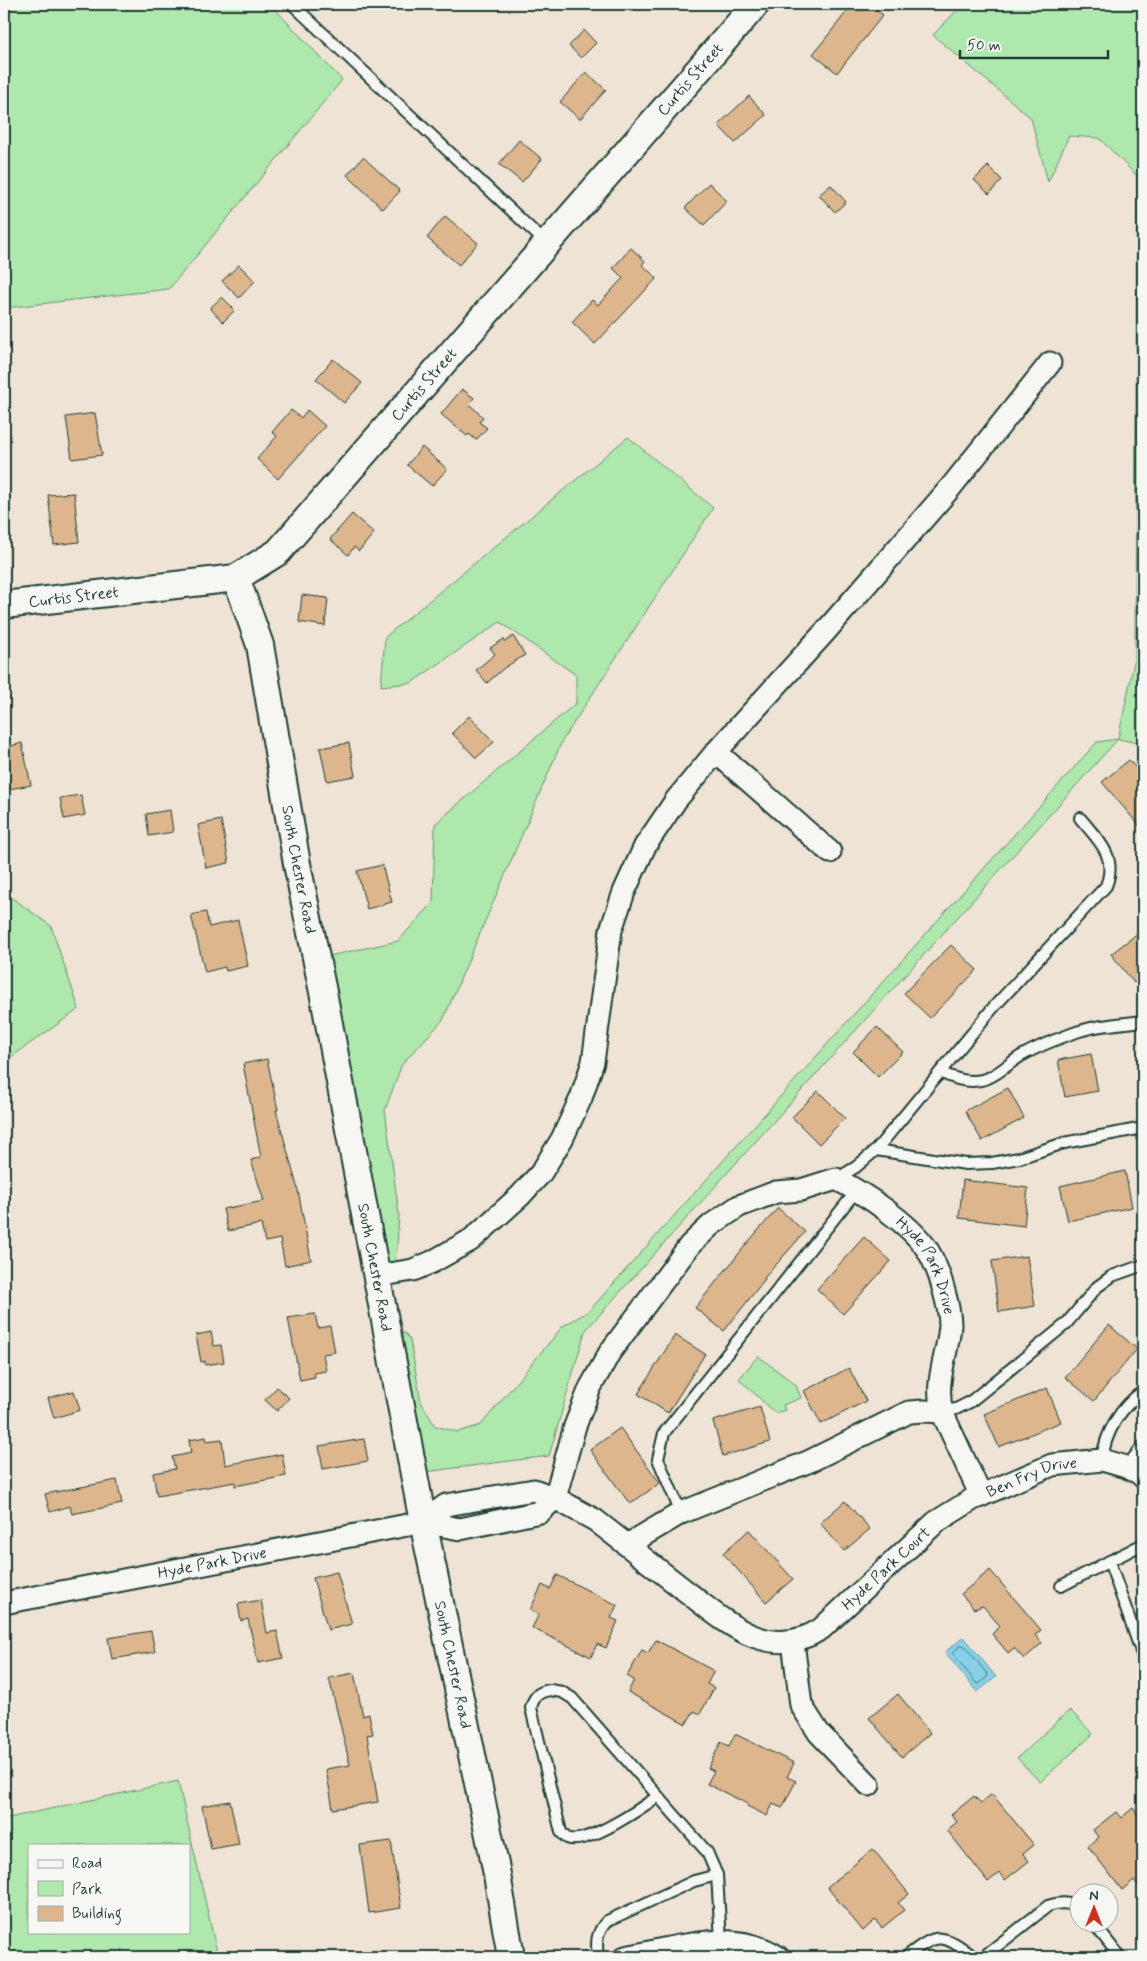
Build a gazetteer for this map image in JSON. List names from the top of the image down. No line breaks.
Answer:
{"streets":{"street":["Curtis Street","South Chester Road","Hyde Park Drive","Ben Fry Drive","Hyde Park Court"]},"crossings":[["Curtis Street","South Chester Road"],["South Chester Road","Hyde Park Drive"],["Hyde Park Drive","Ben Fry Drive"],["Hyde Park Drive","Hyde Park Court"],["Ben Fry Drive","Hyde Park Court"]],"legend":["Road","Park","Building"],"scale_bar":"50 m","north":"top"}
